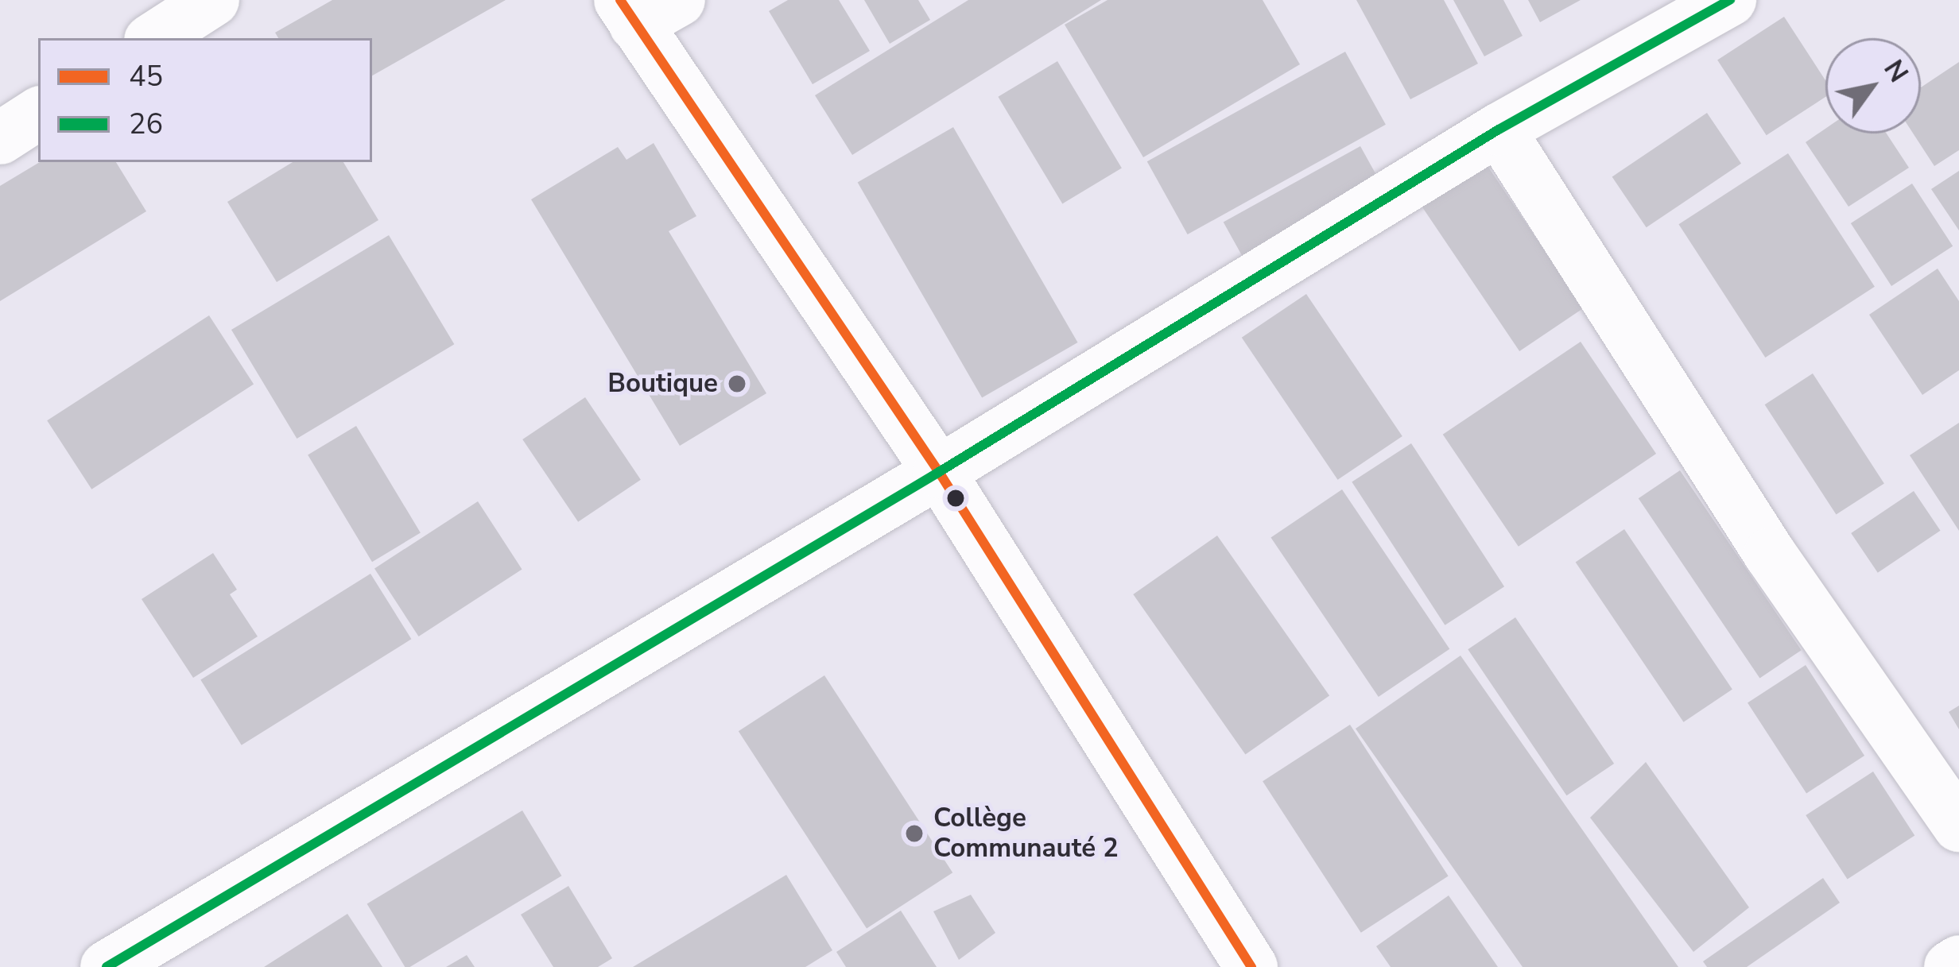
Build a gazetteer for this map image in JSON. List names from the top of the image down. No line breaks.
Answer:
{"places":["Boutique","Collège Communauté 2"],"lines":["transit line 45","transit line 26"],"legend":["45","26"],"north":"top right"}
